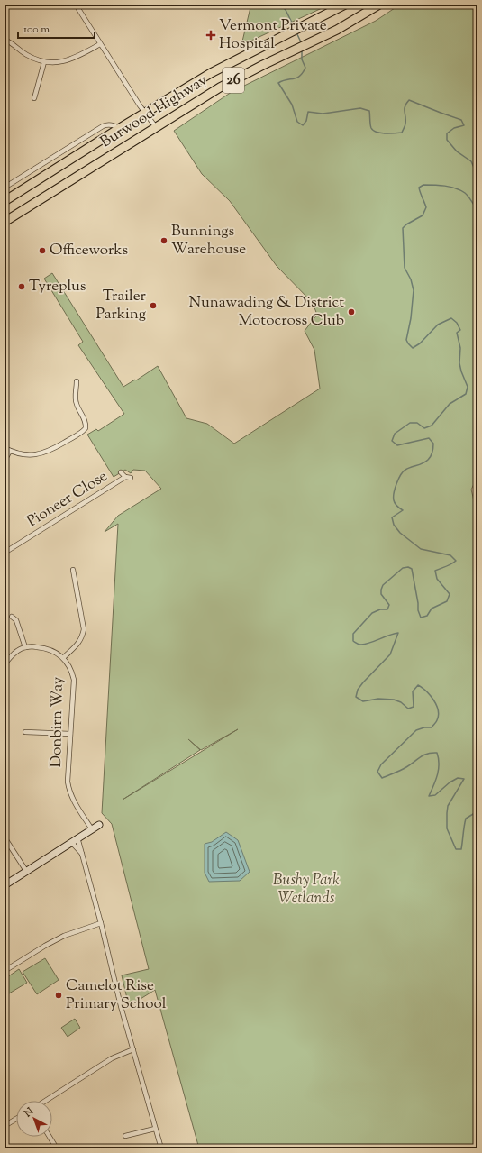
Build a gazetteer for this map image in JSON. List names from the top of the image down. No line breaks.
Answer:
{"streets":{"highway":["26","Burwood Highway"],"street":["Pioneer Close","Donbirn Way"]},"parks":["Bushy Park Wetlands"],"places":{"health":["Vermont Private Hospital"],"other":["Bunnings Warehouse","Officeworks","Tyreplus","Trailer Parking","Nunawading & District Motocross Club","Camelot Rise Primary School"]},"scale_bar":"100 m","north":"top left"}
